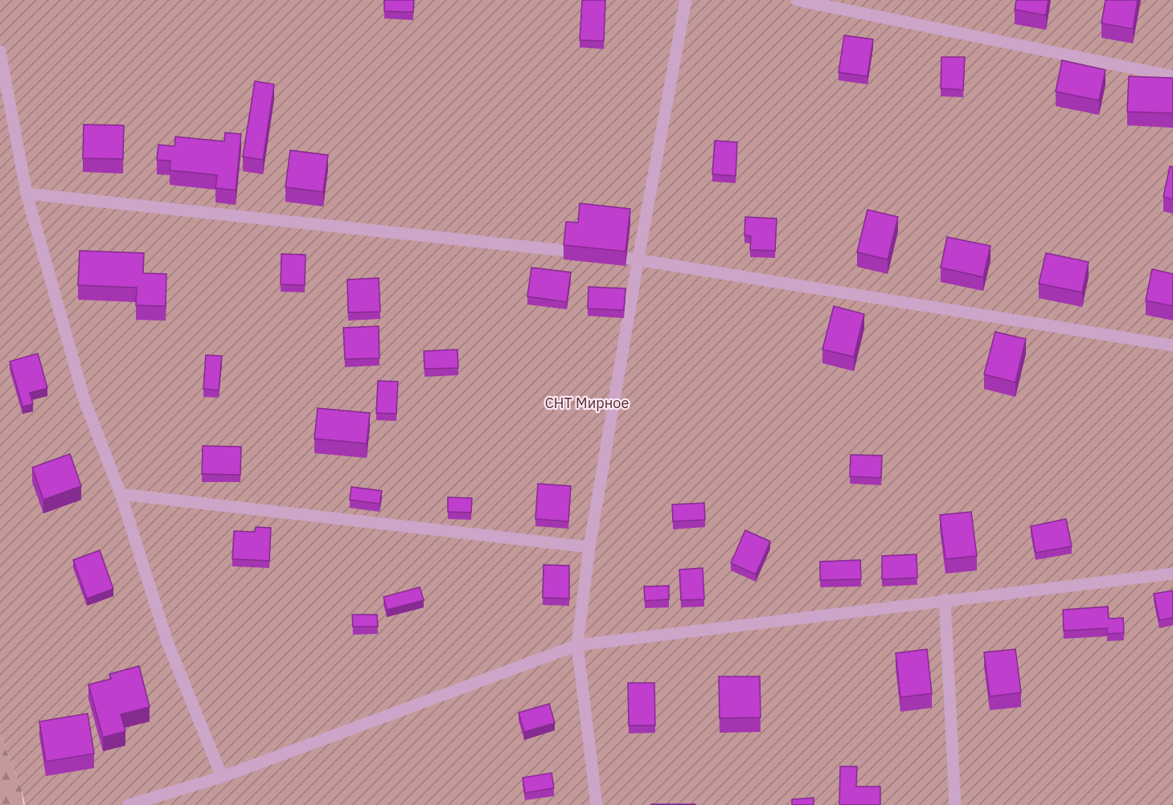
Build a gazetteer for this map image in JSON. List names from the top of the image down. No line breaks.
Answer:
{"parks":["СНТ Мирное"]}
